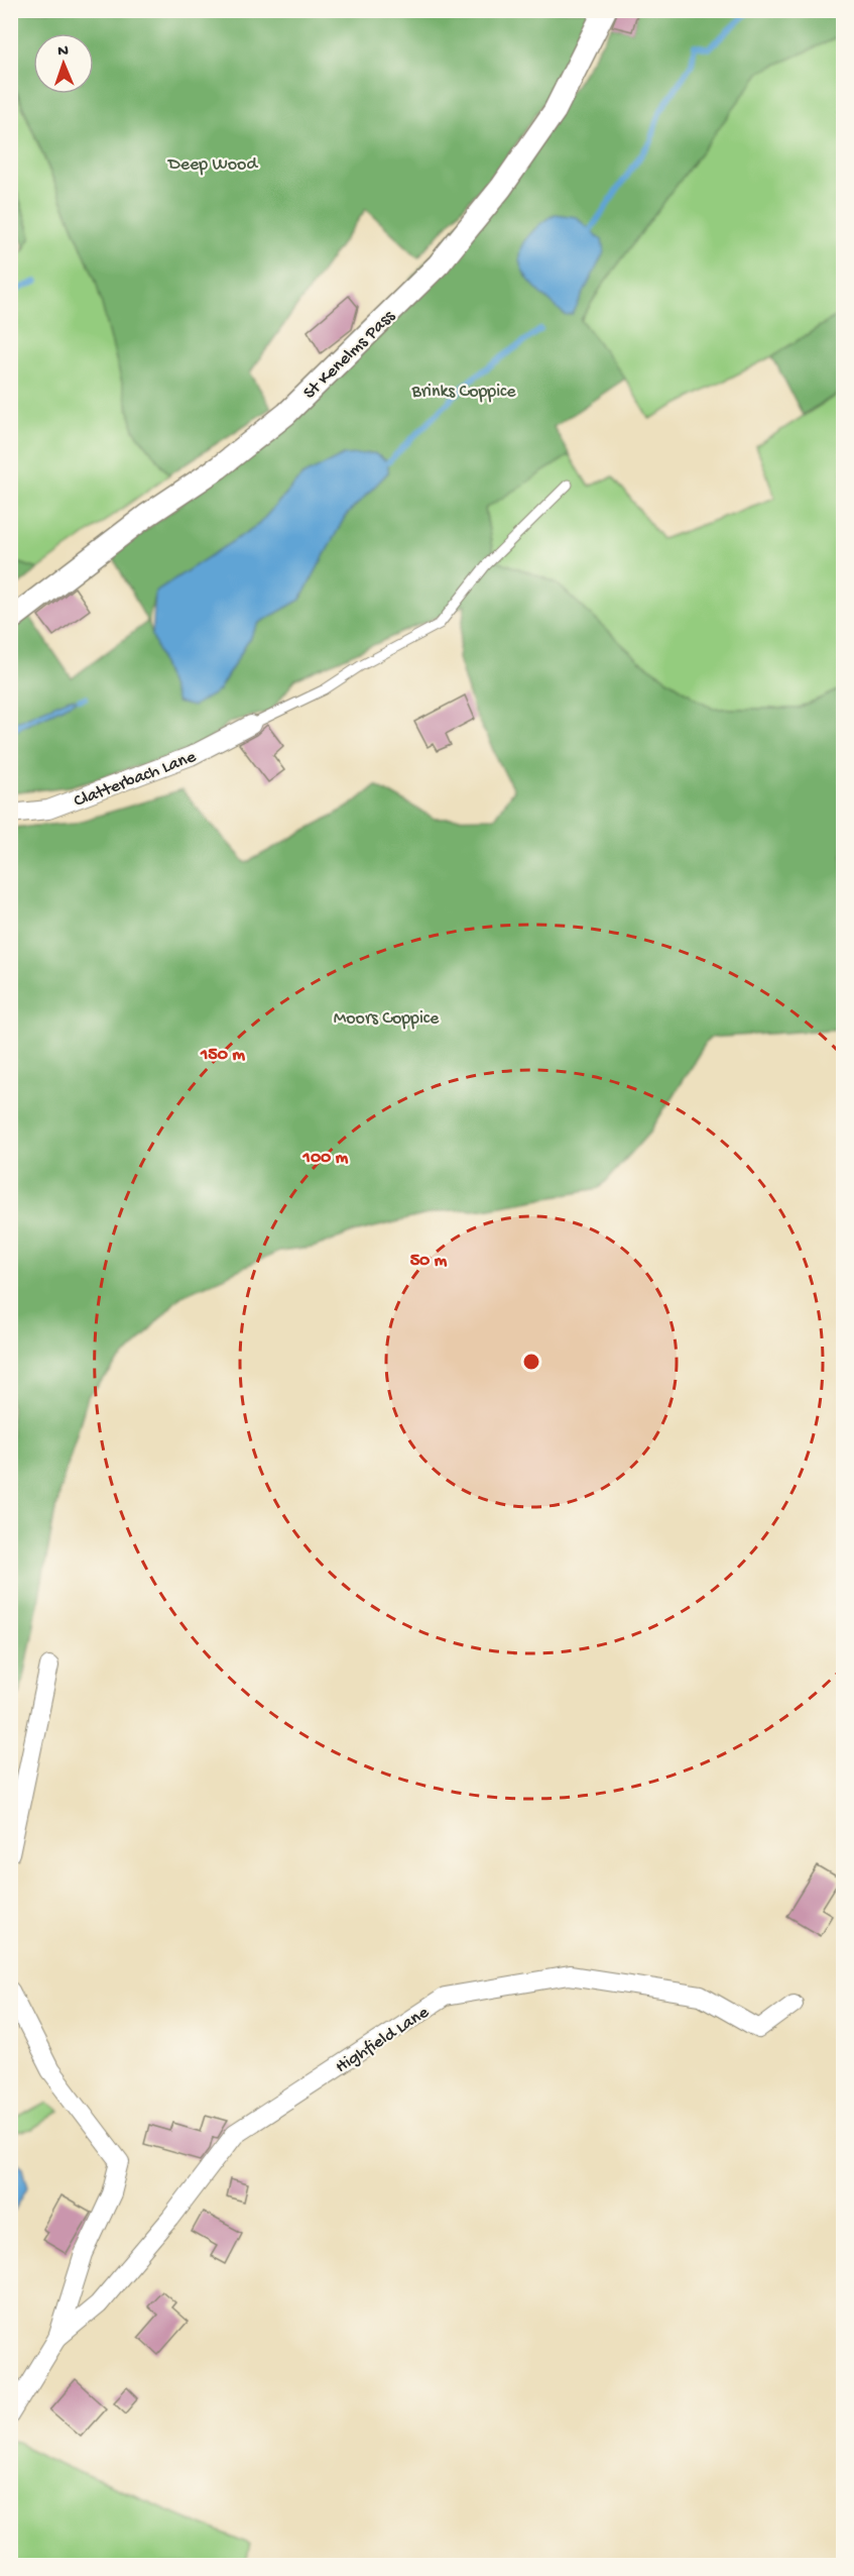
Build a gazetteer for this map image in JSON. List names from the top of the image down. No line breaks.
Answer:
{"streets":{"street":["St Kenelms Pass","Clatterbach Lane","Highfield Lane"]},"parks":["Deep Wood","Brinks Coppice","Moors Coppice"],"north":"top","rings":["150 m","100 m","50 m"]}
